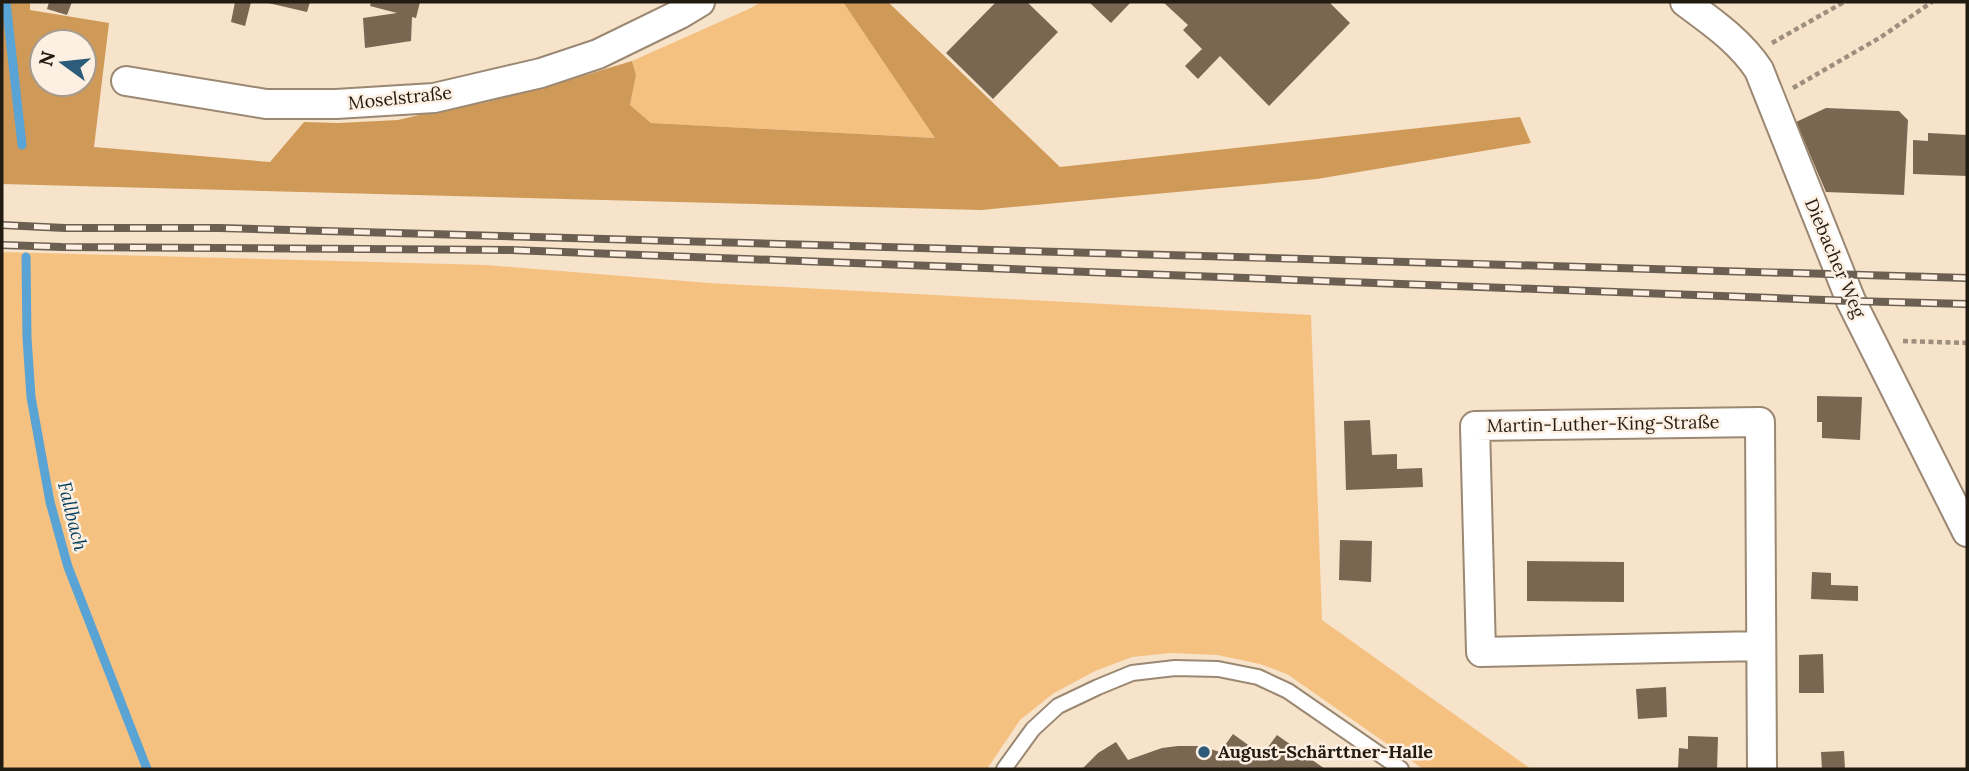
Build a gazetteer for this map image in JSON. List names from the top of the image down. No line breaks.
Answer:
{"streets":{"street":["Moselstraße","Diebacher Weg","Martin-Luther-King-Straße"]},"water":["Fallbach"],"places":["August-Schärttner-Halle"],"north":"left"}
